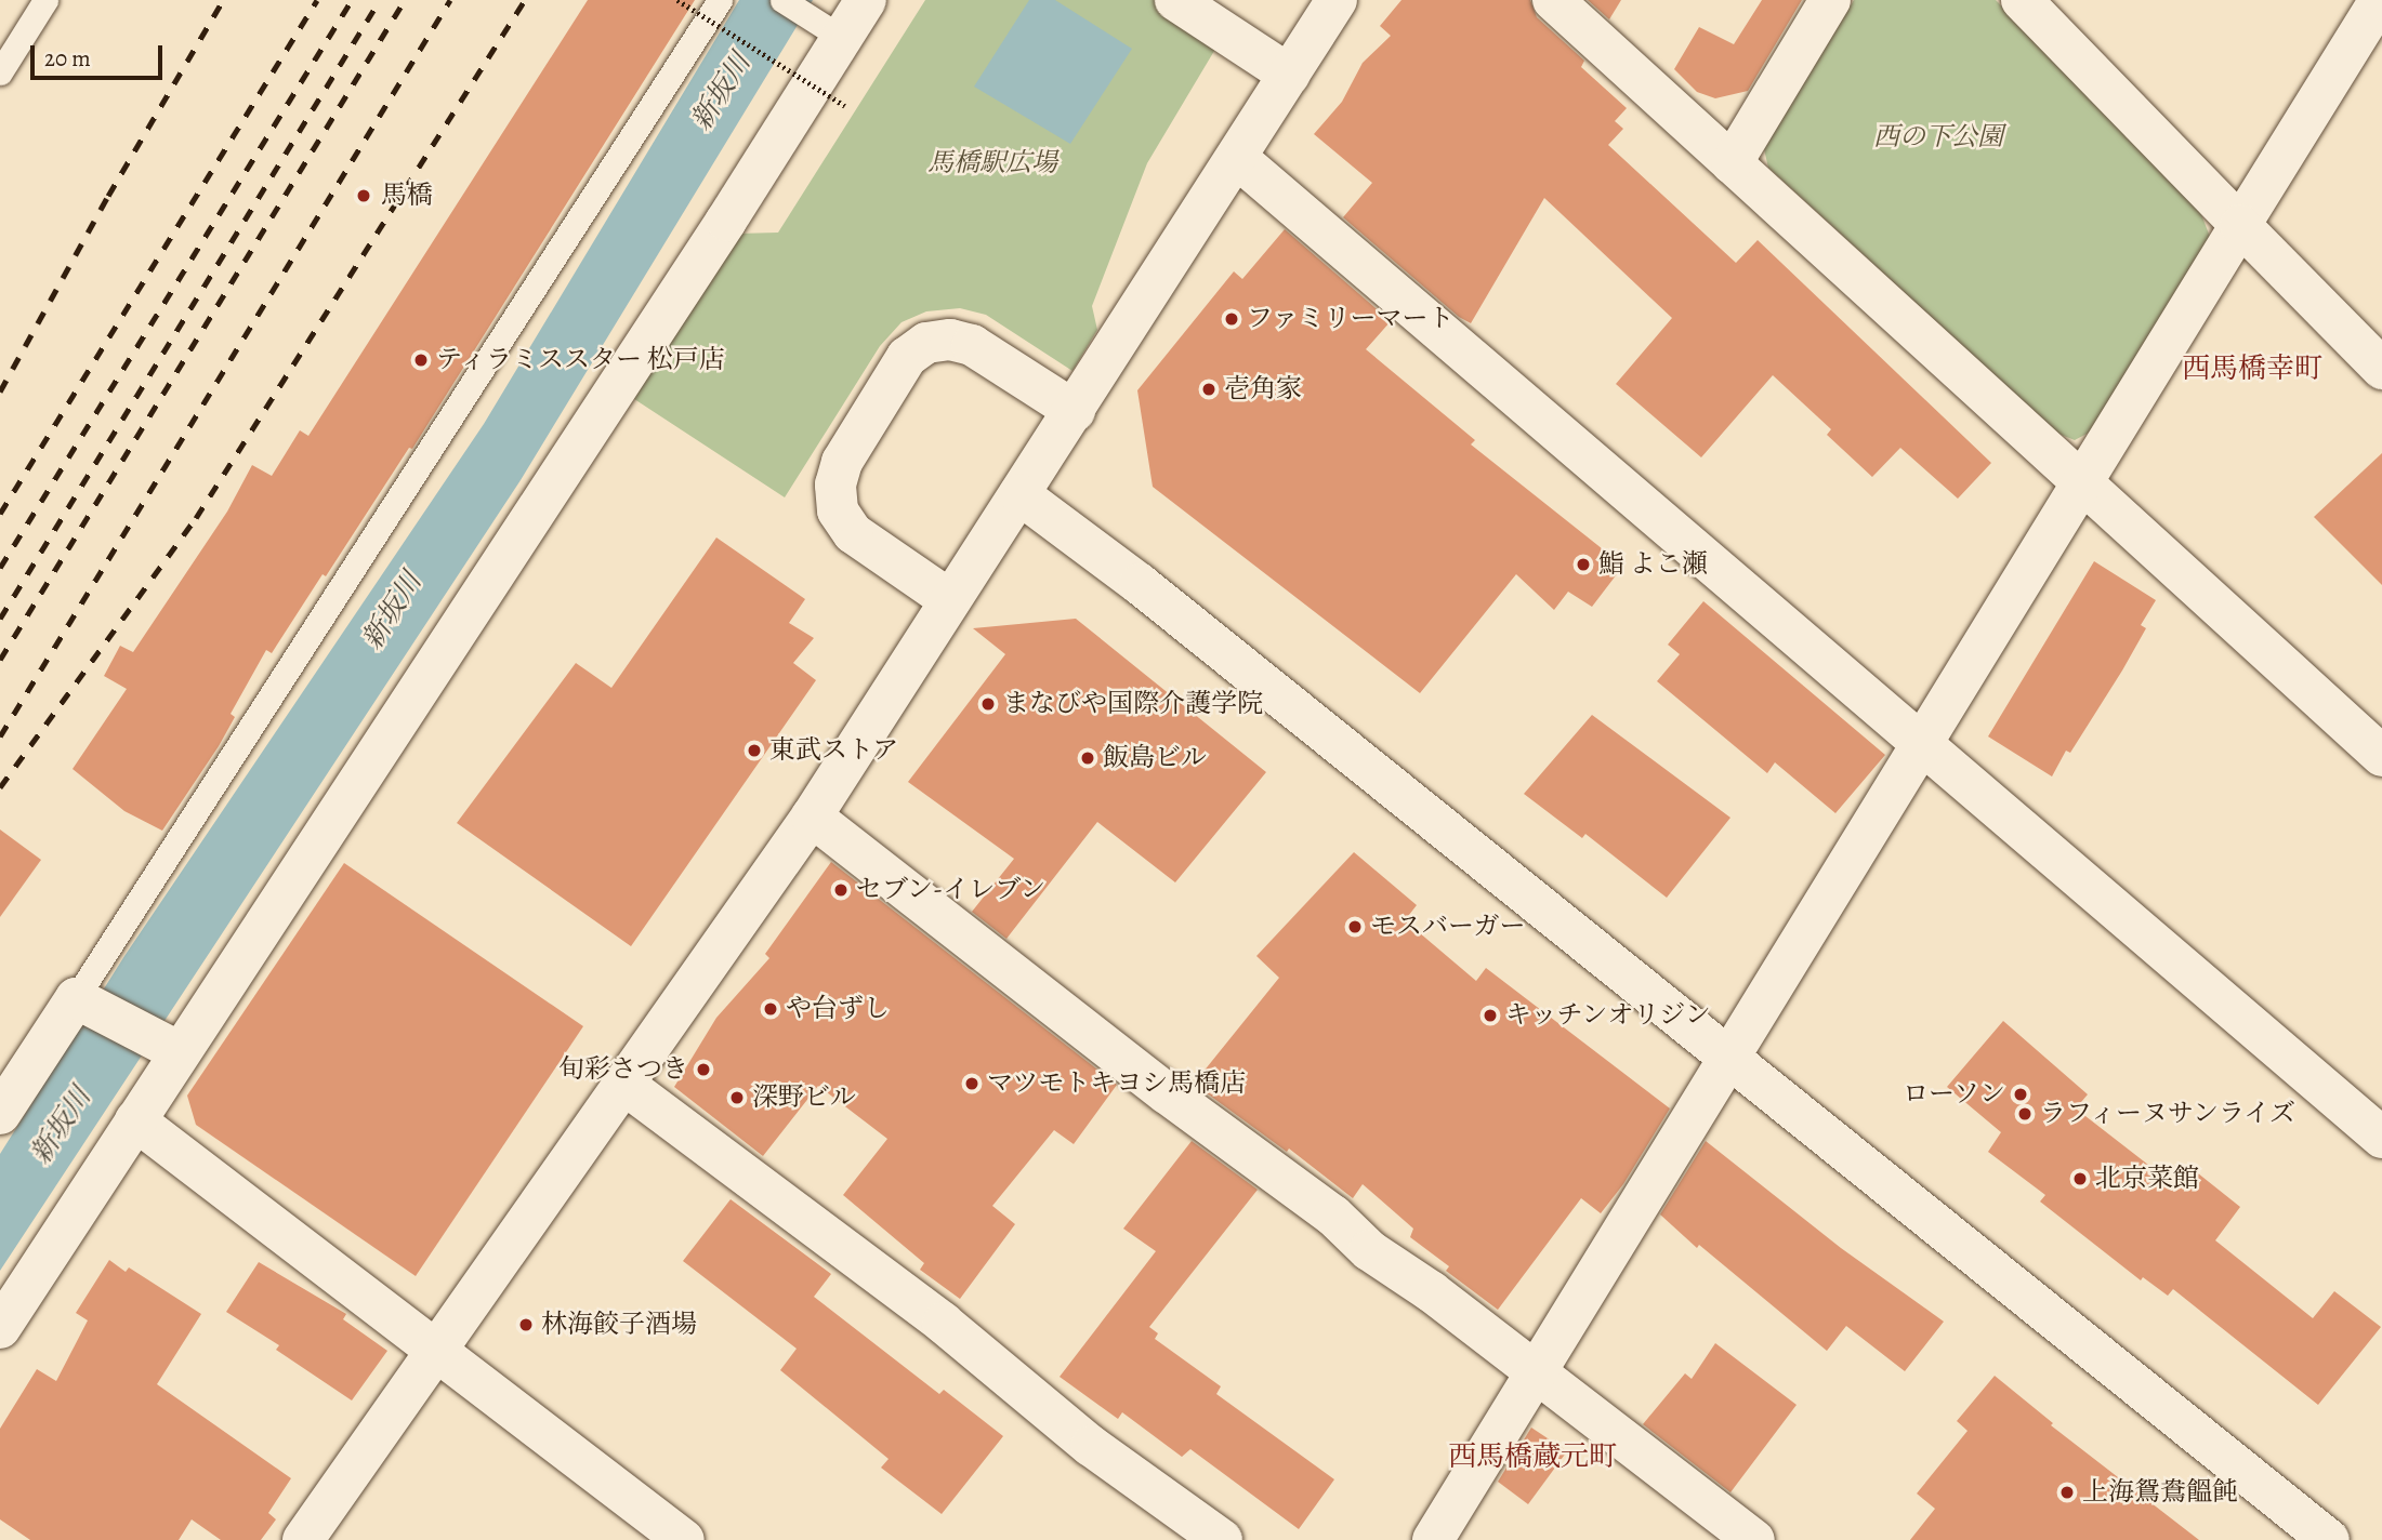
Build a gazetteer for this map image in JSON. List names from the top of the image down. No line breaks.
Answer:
{"districts":["西馬橋幸町","西馬橋蔵元町"],"water":["新坂川"],"parks":["西の下公園","馬橋駅広場"],"places":["馬橋","ファミリーマート","ティラミススター 松戸店","壱角家","鮨 よこ瀬","まなびや国際介護学院","東武ストア","飯島ビル","セブン-イレブン","モスバーガー","や台ずし","キッチンオリジン","旬彩さつき","マツモトキヨシ馬橋店","ローソン","深野ビル","ラフィーヌサンライズ","北京菜館","林海餃子酒場","上海鴛鴦饂飩"],"scale_bar":"20 m"}
